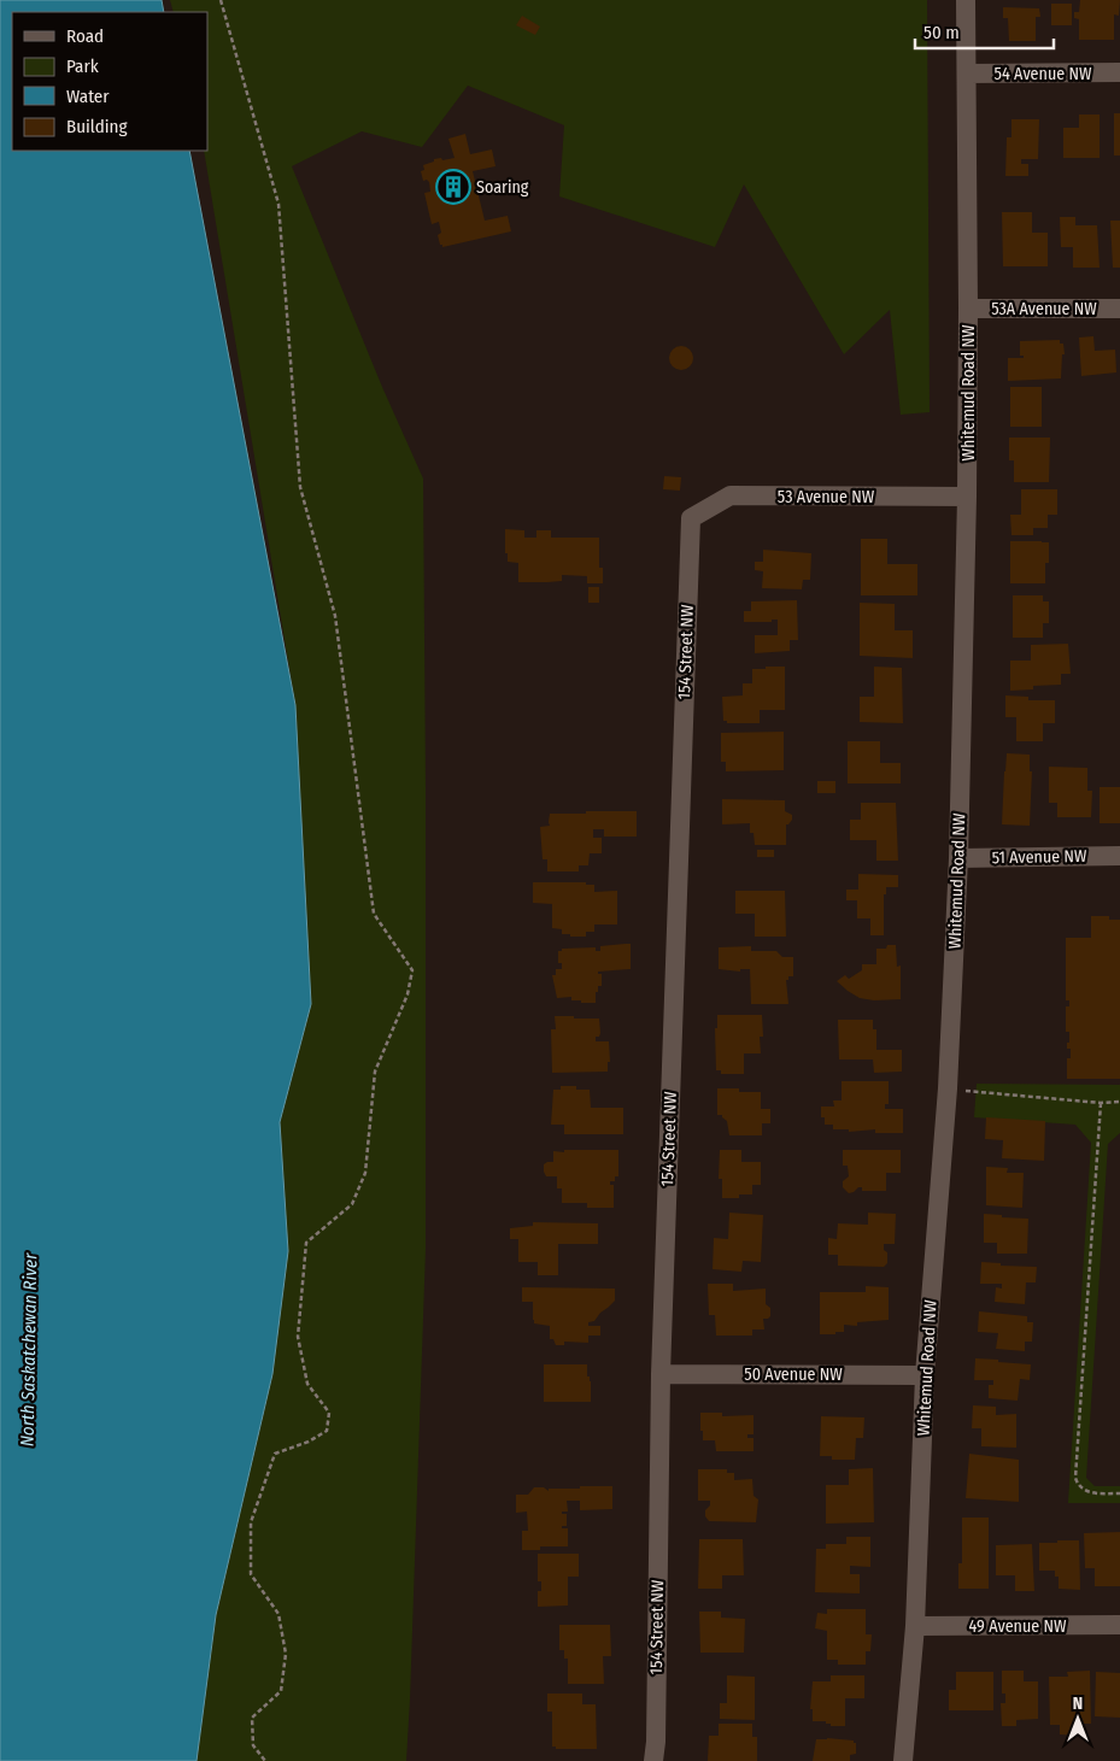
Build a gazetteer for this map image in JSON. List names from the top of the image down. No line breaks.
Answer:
{"streets":{"street":["54 Avenue NW","53A Avenue NW","Whitemud Road NW","53 Avenue NW","154 Street NW","51 Avenue NW","50 Avenue NW","49 Avenue NW"]},"crossings":[["54 Avenue NW","Whitemud Road NW"],["53A Avenue NW","Whitemud Road NW"],["Whitemud Road NW","53 Avenue NW"],["Whitemud Road NW","51 Avenue NW"],["Whitemud Road NW","50 Avenue NW"],["Whitemud Road NW","49 Avenue NW"],["53 Avenue NW","154 Street NW"],["154 Street NW","50 Avenue NW"]],"water":["North Saskatchewan River"],"places":{"building":["Soaring"]},"legend":["Road","Park","Water","Building"],"scale_bar":"50 m","north":"top"}
